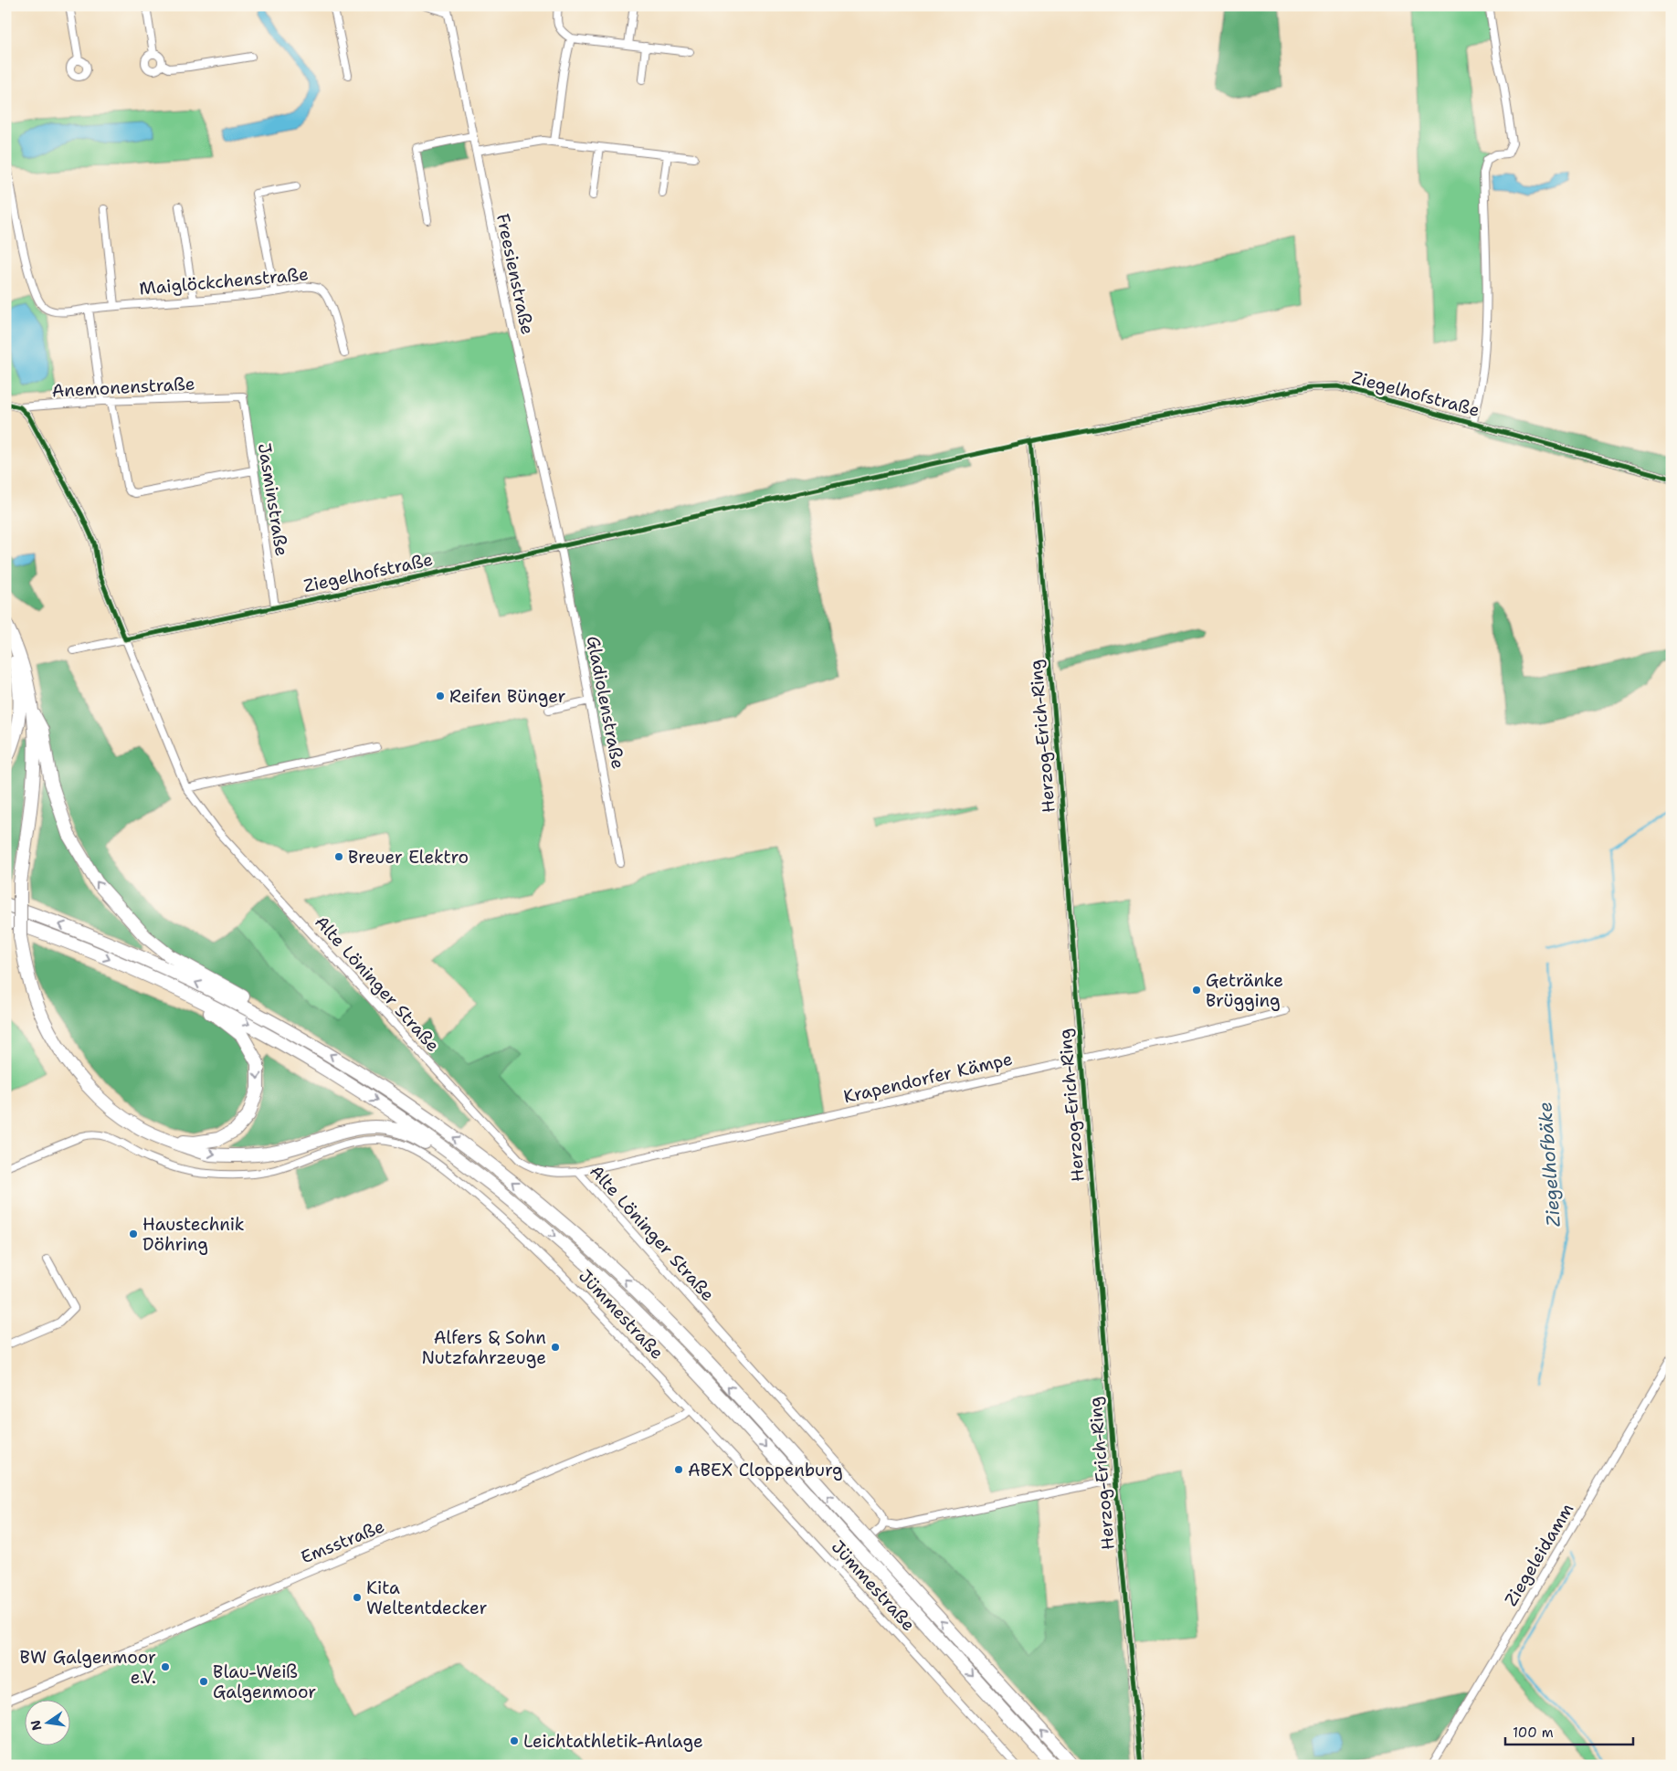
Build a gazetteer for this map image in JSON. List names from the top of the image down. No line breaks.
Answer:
{"streets":{"street":["Freesienstraße","Maiglöckchenstraße","Anemonenstraße","Ziegelhofstraße","Jasminstraße","Gladiolenstraße","Herzog-Erich-Ring","Alte Löninger Straße","Krapendorfer Kämpe","Jümmestraße","Emsstraße","Ziegeleidamm"]},"crossings":[["Freesienstraße","Ziegelhofstraße"],["Freesienstraße","Gladiolenstraße"],["Anemonenstraße","Jasminstraße"],["Anemonenstraße","Alte Löninger Straße"],["Ziegelhofstraße","Jasminstraße"],["Ziegelhofstraße","Gladiolenstraße"],["Ziegelhofstraße","Alte Löninger Straße"],["Herzog-Erich-Ring","Krapendorfer Kämpe"],["Alte Löninger Straße","Krapendorfer Kämpe"],["Jümmestraße","Emsstraße"]],"water":["Ziegelhofbäke"],"places":["Reifen Bünger","Breuer Elektro","Getränke Brügging","Haustechnik Döhring","Alfers & Sohn Nutzfahrzeuge","ABEX Cloppenburg","Kita Weltentdecker","BW Galgenmoor e.V.","Blau-Weiß Galgenmoor","Leichtathletik-Anlage"],"scale_bar":"100 m","north":"left"}
